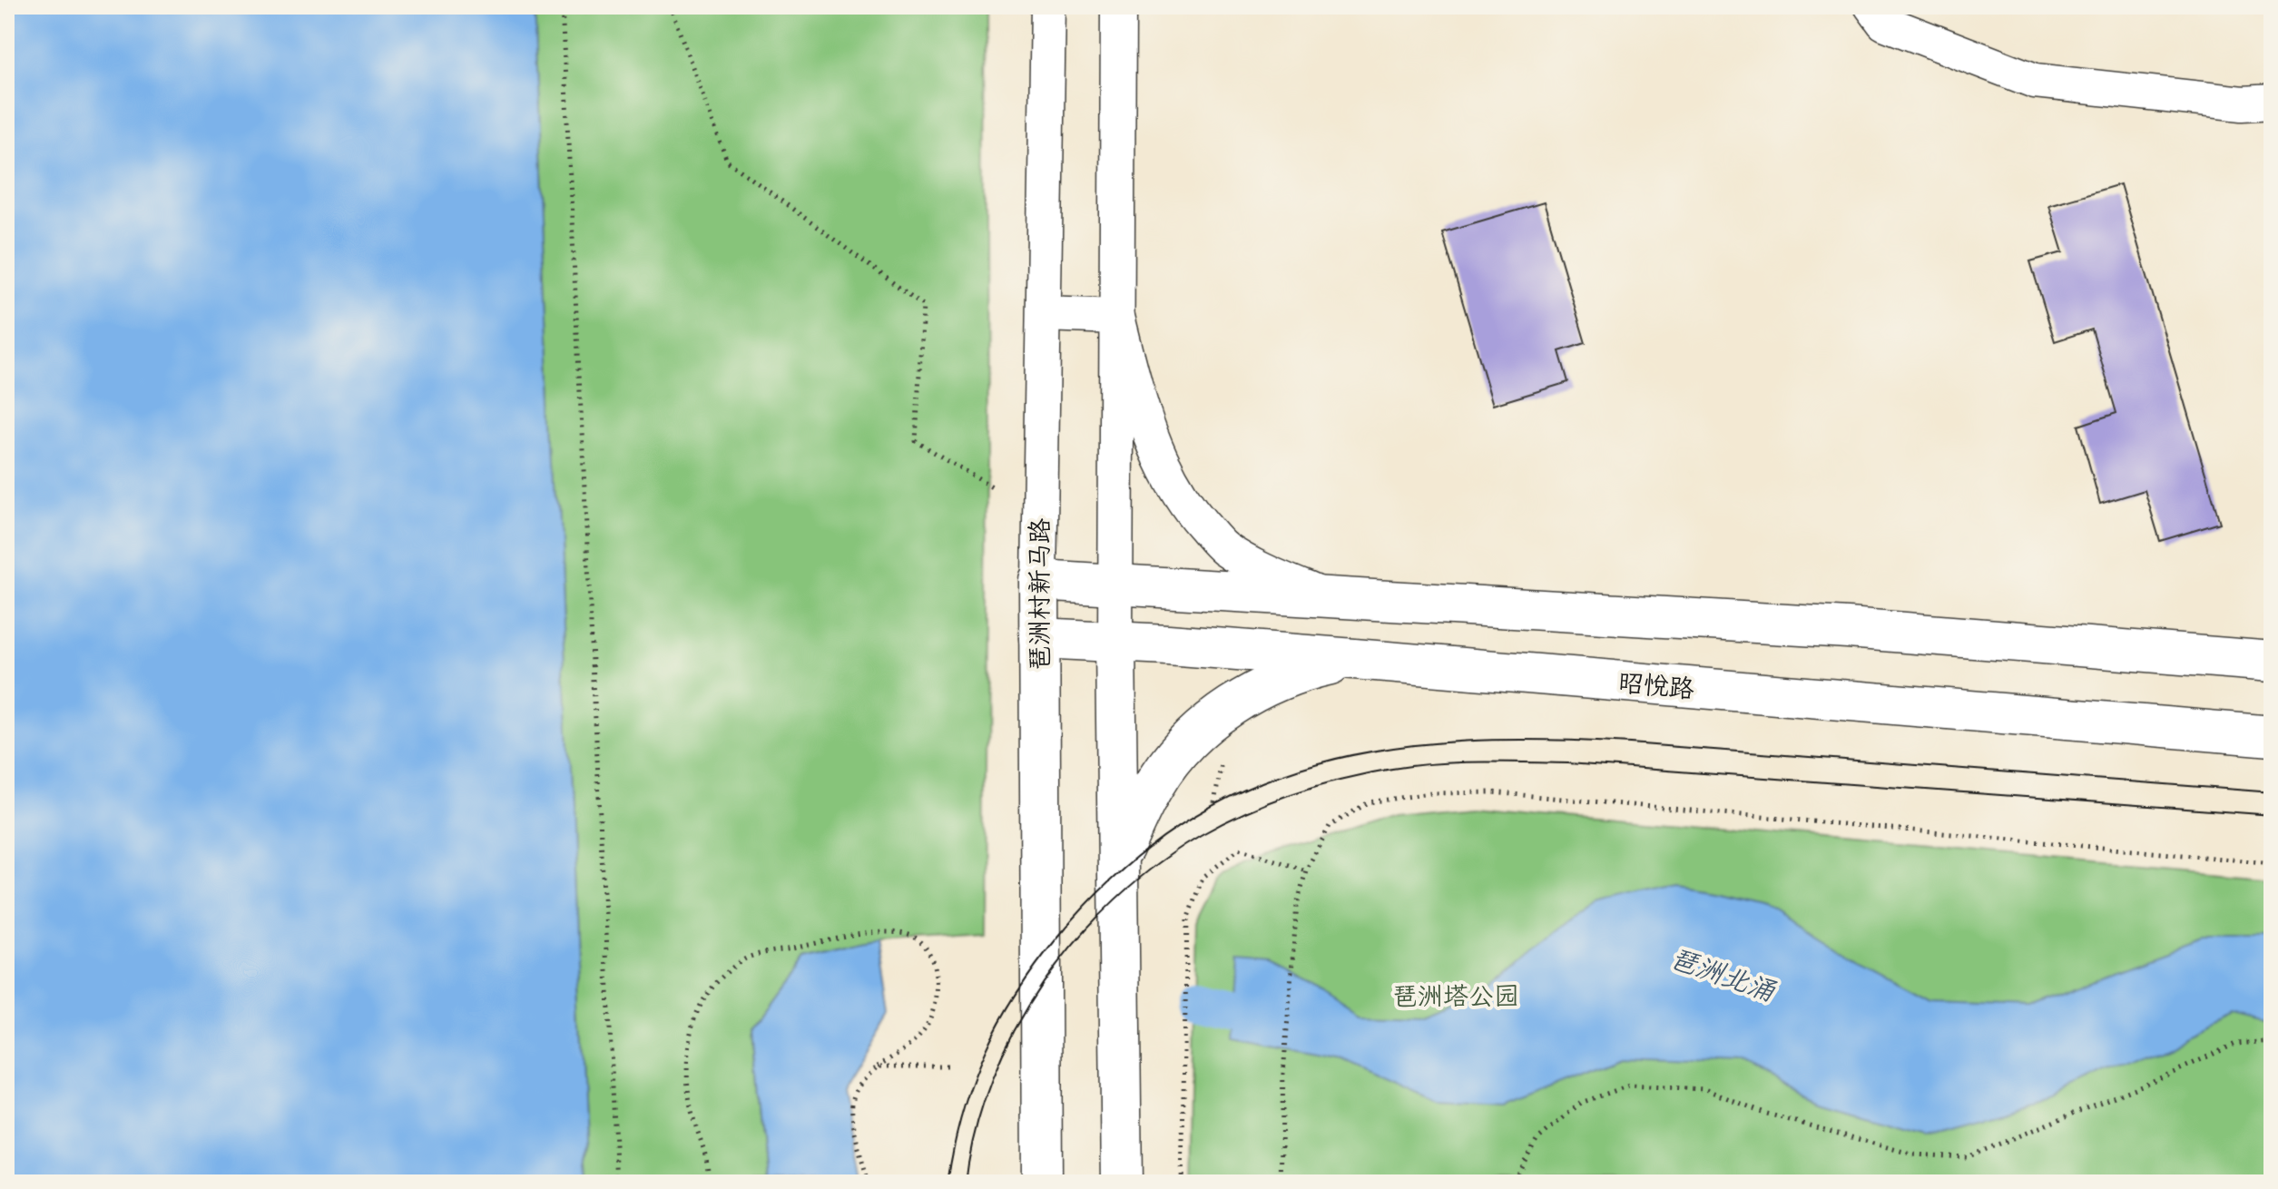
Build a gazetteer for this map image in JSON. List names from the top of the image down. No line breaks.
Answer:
{"streets":{"main road":["琶洲村新马路","昭悦路"]},"crossings":[["琶洲村新马路","昭悦路"]],"water":["琶洲北涌"],"parks":["琶洲塔公园"]}
